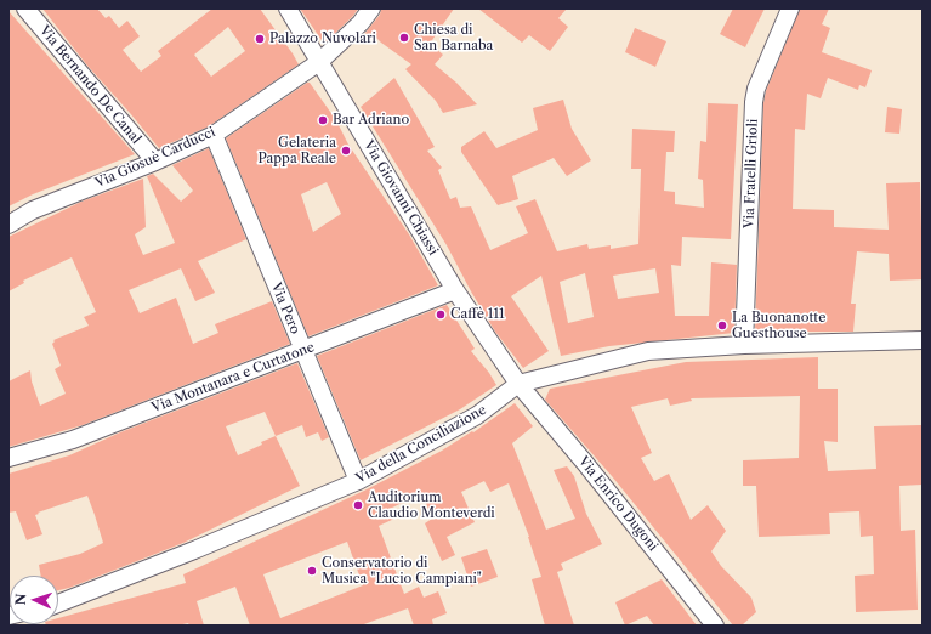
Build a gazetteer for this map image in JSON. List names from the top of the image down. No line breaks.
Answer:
{"streets":{"street":["Via Bernando De Canal","Via Giosuè Carducci","Via Fratelli Grioli","Via Giovanni Chiassi","Via Pero","Via Montanara e Curtatone","Via della Conciliazione","Via Enrico Dugoni"]},"crossings":[["Via Bernando De Canal","Via Giosuè Carducci"],["Via Giosuè Carducci","Via Giovanni Chiassi"],["Via Giosuè Carducci","Via Pero"],["Via Fratelli Grioli","Via della Conciliazione"],["Via Giovanni Chiassi","Via Montanara e Curtatone"],["Via Giovanni Chiassi","Via della Conciliazione"],["Via Giovanni Chiassi","Via Enrico Dugoni"],["Via Pero","Via Montanara e Curtatone"],["Via Pero","Via della Conciliazione"],["Via della Conciliazione","Via Enrico Dugoni"]],"places":["Chiesa di San Barnaba","Palazzo Nuvolari","Bar Adriano","Gelateria Pappa Reale","Caffè 111","La Buonanotte Guesthouse","Auditorium Claudio Monteverdi","Conservatorio di Musica \"Lucio Campiani\""],"north":"left"}
